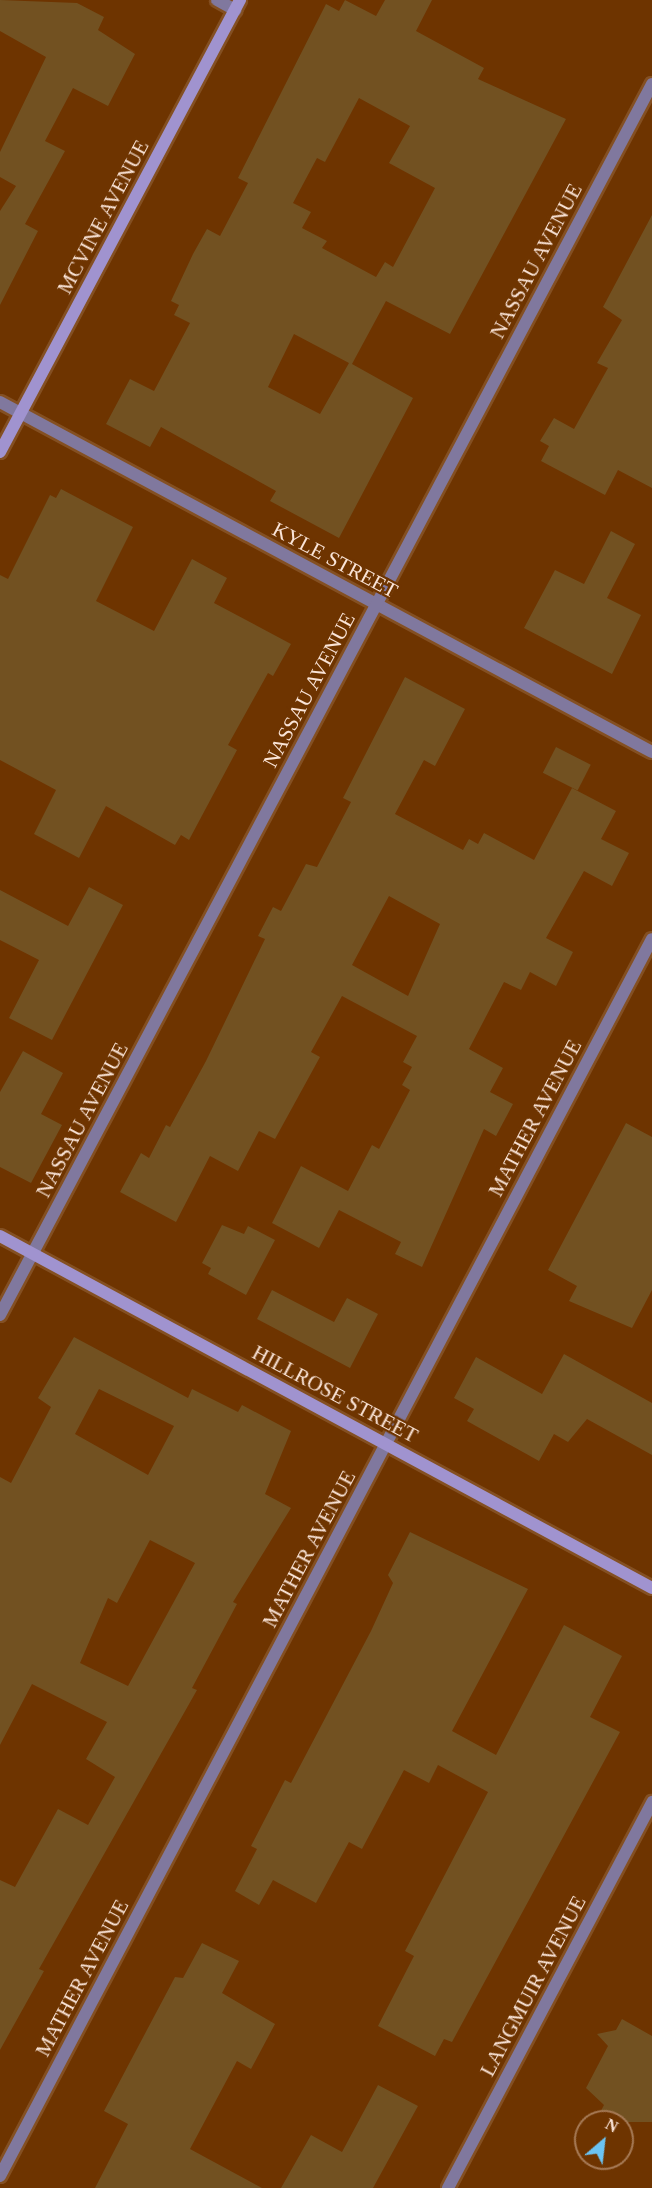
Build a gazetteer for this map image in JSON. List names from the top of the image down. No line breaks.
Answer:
{"streets":{"street":["MCVINE AVENUE","NASSAU AVENUE","KYLE STREET","MATHER AVENUE","HILLROSE STREET","LANGMUIR AVENUE"]},"crossings":[["MCVINE AVENUE","KYLE STREET"],["NASSAU AVENUE","KYLE STREET"],["NASSAU AVENUE","HILLROSE STREET"],["MATHER AVENUE","HILLROSE STREET"]],"north":"top right"}
